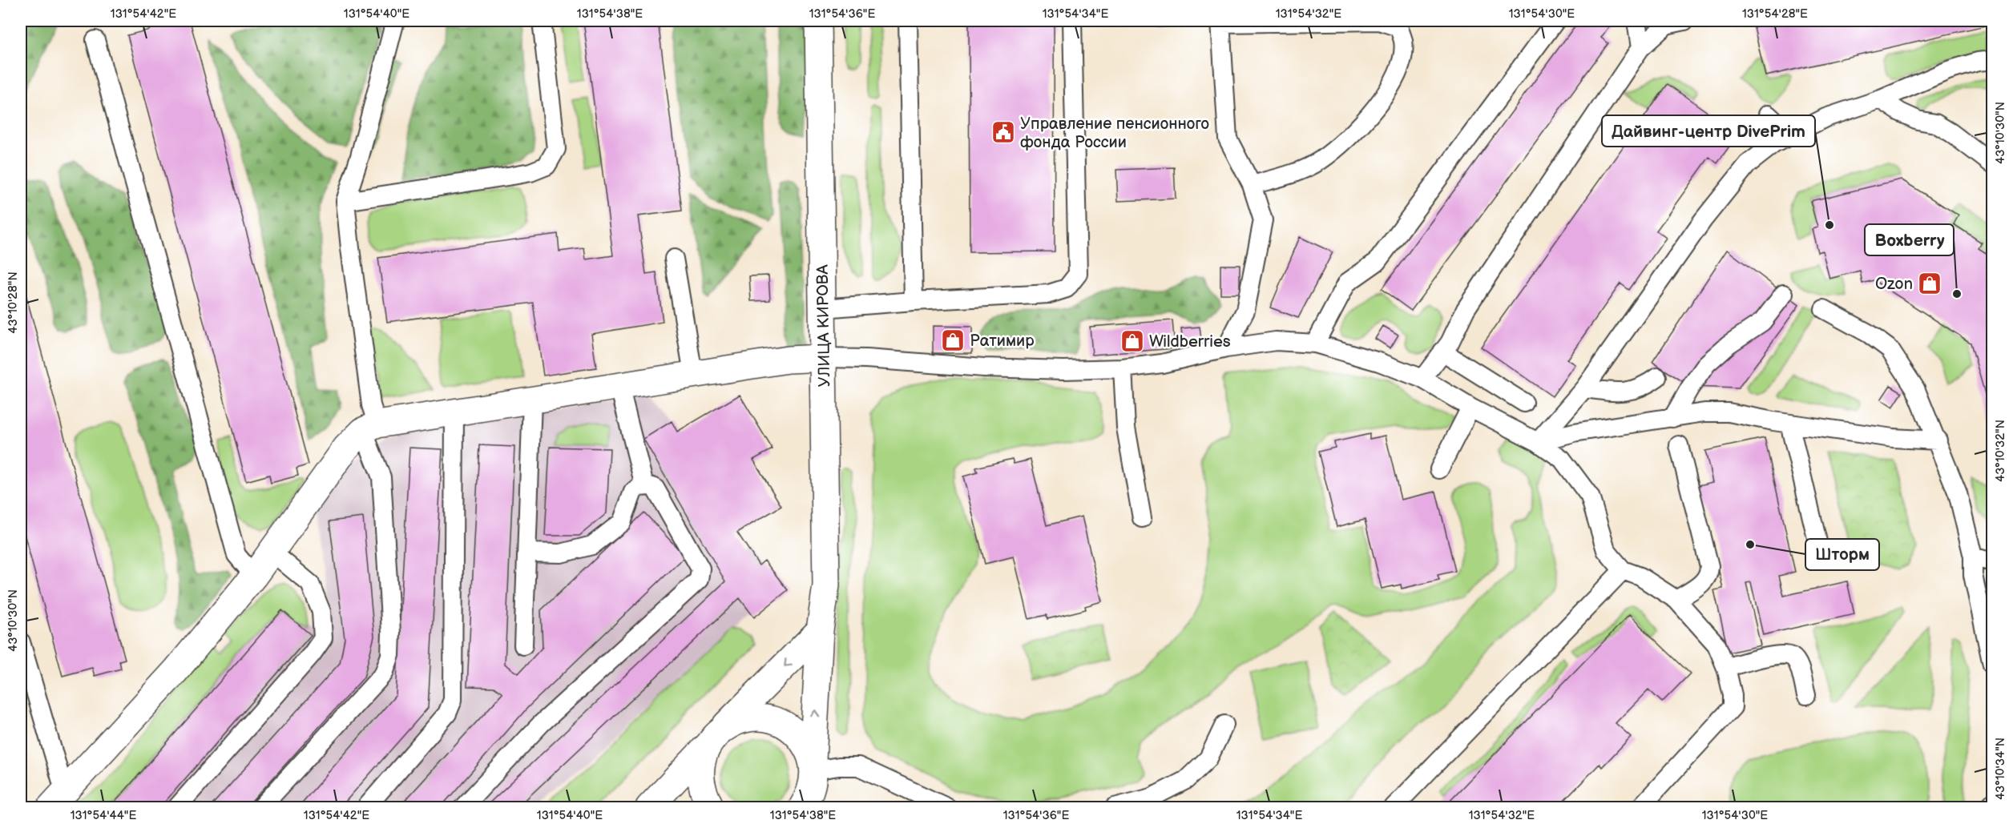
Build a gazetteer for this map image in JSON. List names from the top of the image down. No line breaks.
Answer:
{"streets":{"main road":["УЛИЦА КИРОВА"]},"places":{"public building":["Управление пенсионного фонда России"],"other":["Дайвинг-центр DivePrim","Boxberry","Шторм"],"shop":["Ozon","Ратимир","Wildberries"]},"coordinates":["131°54'42\"E","131°54'40\"E","131°54'38\"E","131°54'36\"E","131°54'34\"E","131°54'32\"E","131°54'30\"E","131°54'28\"E","43°10'30\"N","43°10'28\"N","43°10'32\"N","43°10'34\"N","131°54'44\"E"]}
